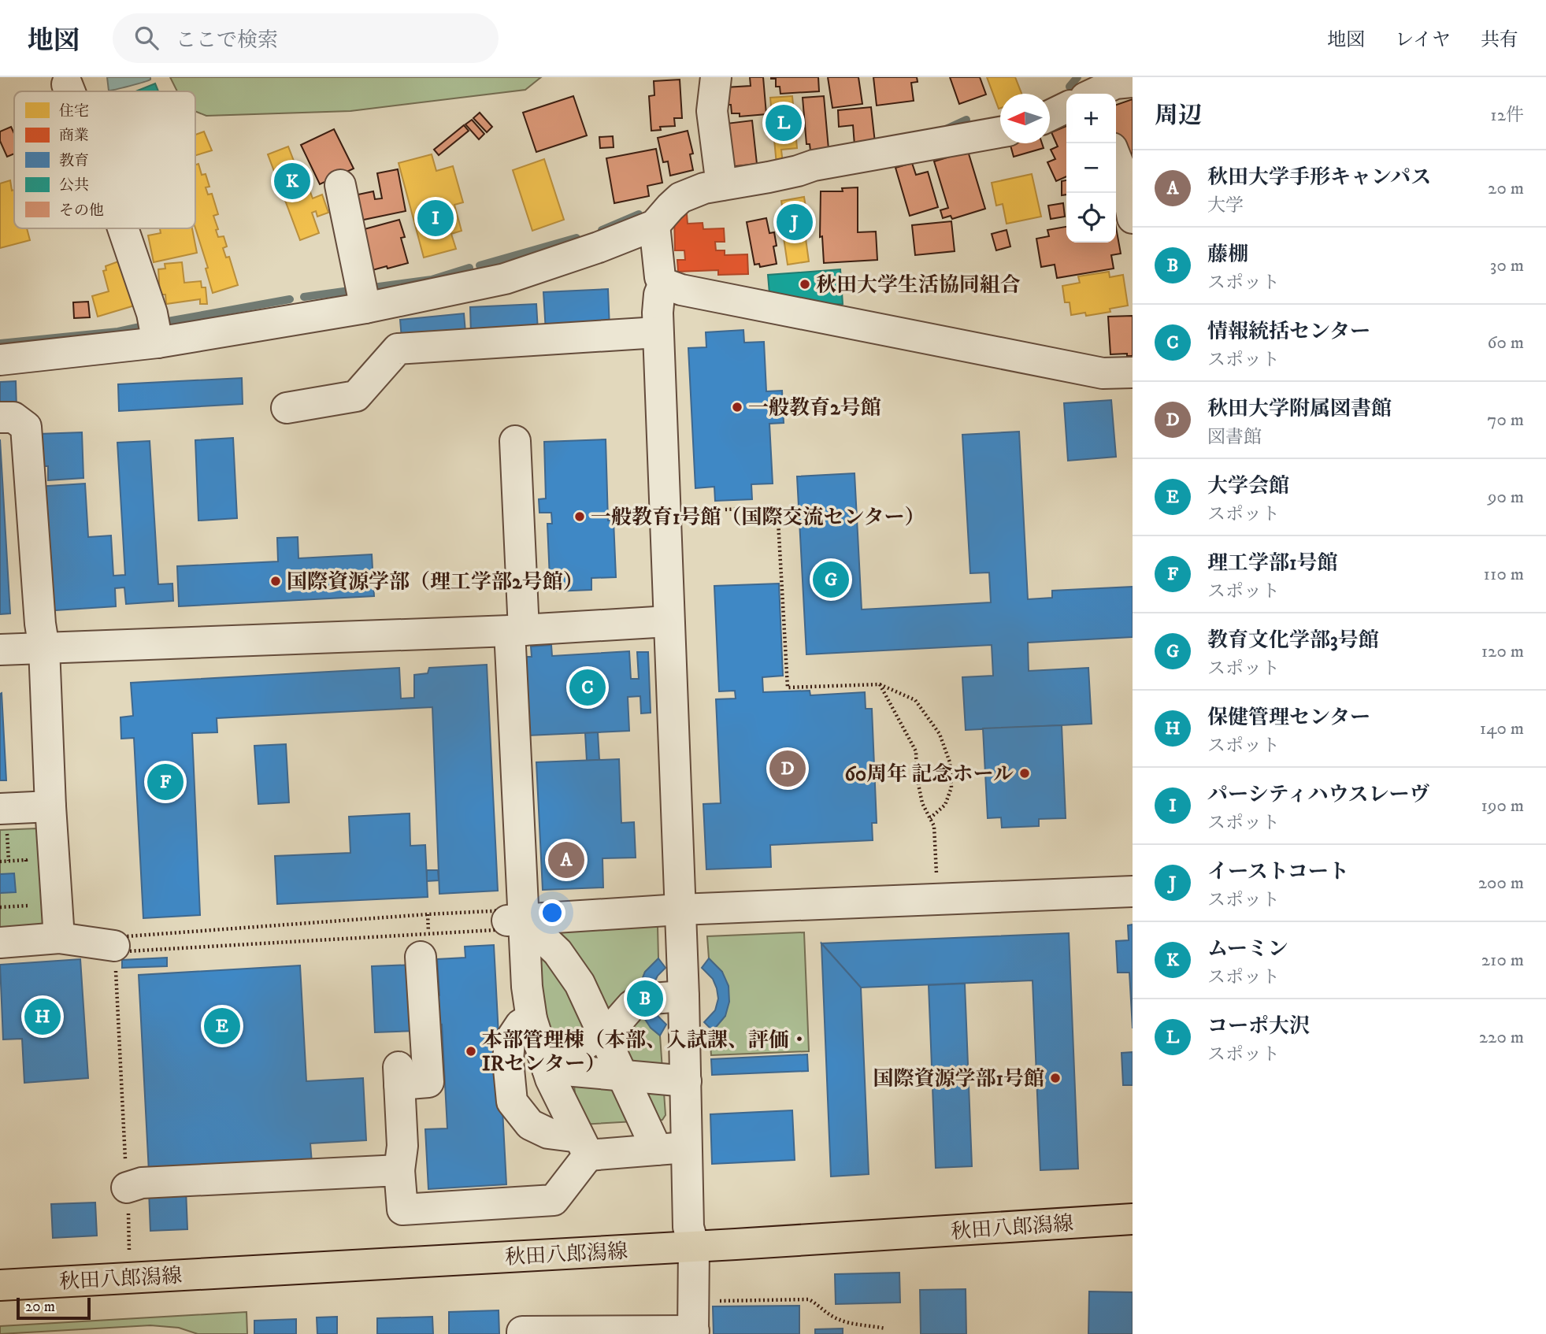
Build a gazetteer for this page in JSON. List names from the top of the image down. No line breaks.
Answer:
{"streets":{"main road":["秋田八郎潟線"]},"places":["秋田大学生活協同組合","一般教育2号館","一般教育1号館（国際交流センター）","国際資源学部（理工学部2号館）","60周年 記念ホール","本部管理棟（本部、入試課、評価・ IRセンター）","国際資源学部1号館"],"legend":["住宅","商業","教育","公共","その他"],"scale_bar":"20 m","north":"left","page":{"header":"地図","search":"ここで検索","nav":["地図","レイヤ","共有"],"heading":["周辺","12件"],"map_buttons":["+","−"],"pins":["L","K","I","J","G","C","D","F","A","B","H","E"],"list":[{"mark":"A","name":"秋田大学手形キャンパス","note":"大学","value":"20 m"},{"mark":"B","name":"藤棚","note":"スポット","value":"30 m"},{"mark":"C","name":"情報統括センター","note":"スポット","value":"60 m"},{"mark":"D","name":"秋田大学附属図書館","note":"図書館","value":"70 m"},{"mark":"E","name":"大学会館","note":"スポット","value":"90 m"},{"mark":"F","name":"理工学部1号館","note":"スポット","value":"110 m"},{"mark":"G","name":"教育文化学部3号館","note":"スポット","value":"120 m"},{"mark":"H","name":"保健管理センター","note":"スポット","value":"140 m"},{"mark":"I","name":"パーシティハウスレーヴ","note":"スポット","value":"190 m"},{"mark":"J","name":"イーストコート","note":"スポット","value":"200 m"},{"mark":"K","name":"ムーミン","note":"スポット","value":"210 m"},{"mark":"L","name":"コーポ大沢","note":"スポット","value":"220 m"}],"scale":"20 m"}}
